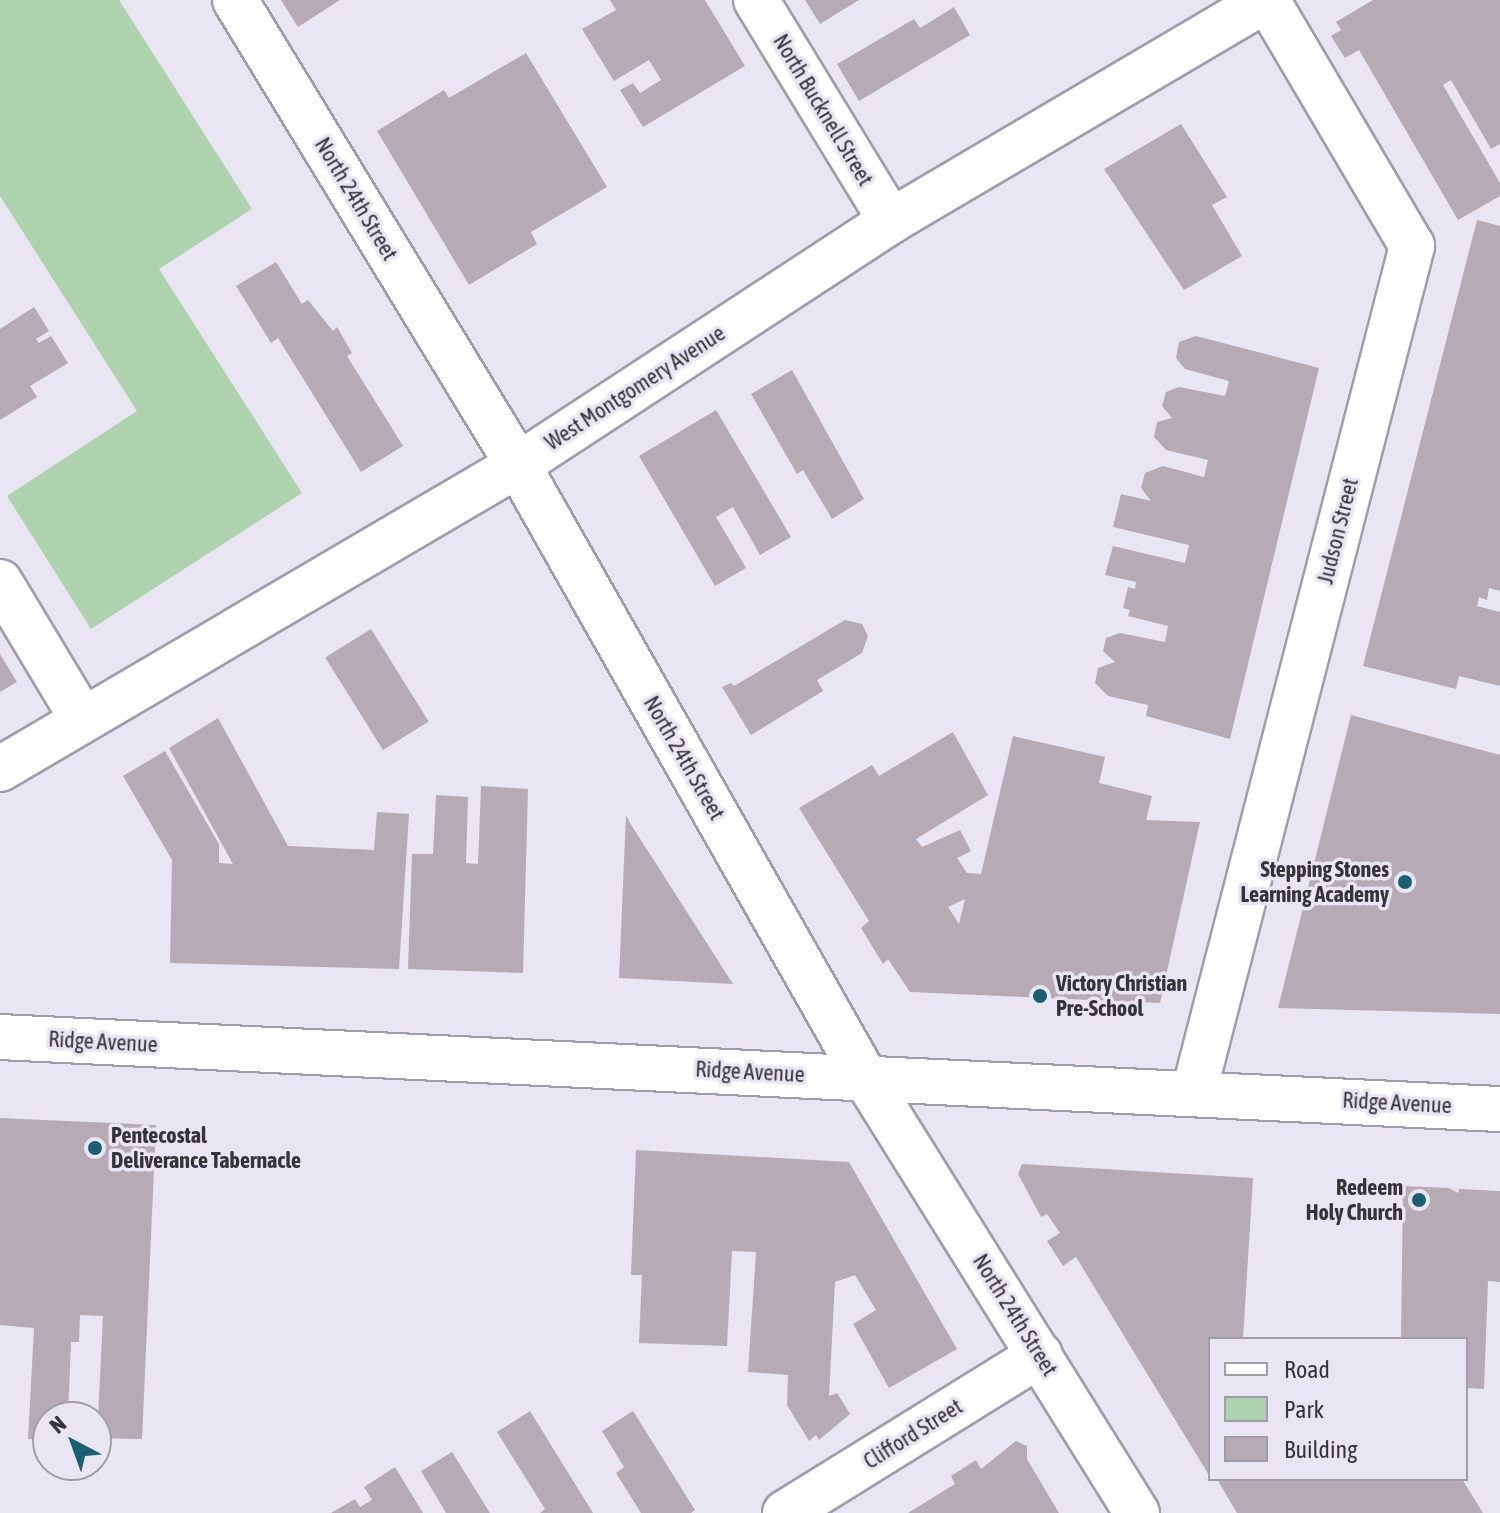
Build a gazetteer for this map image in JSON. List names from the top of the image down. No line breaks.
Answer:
{"streets":{"street":["North Bucknell Street","North 24th Street","West Montgomery Avenue","Judson Street","Ridge Avenue","Clifford Street"]},"crossings":[["North Bucknell Street","West Montgomery Avenue"],["North 24th Street","West Montgomery Avenue"],["North 24th Street","Ridge Avenue"],["North 24th Street","Clifford Street"],["West Montgomery Avenue","Judson Street"],["Judson Street","Ridge Avenue"]],"places":["Stepping Stones Learning Academy","Victory Christian Pre-School","Pentecostal Deliverance Tabernacle","Redeem Holy Church"],"legend":["Road","Park","Building"],"north":"top left"}
